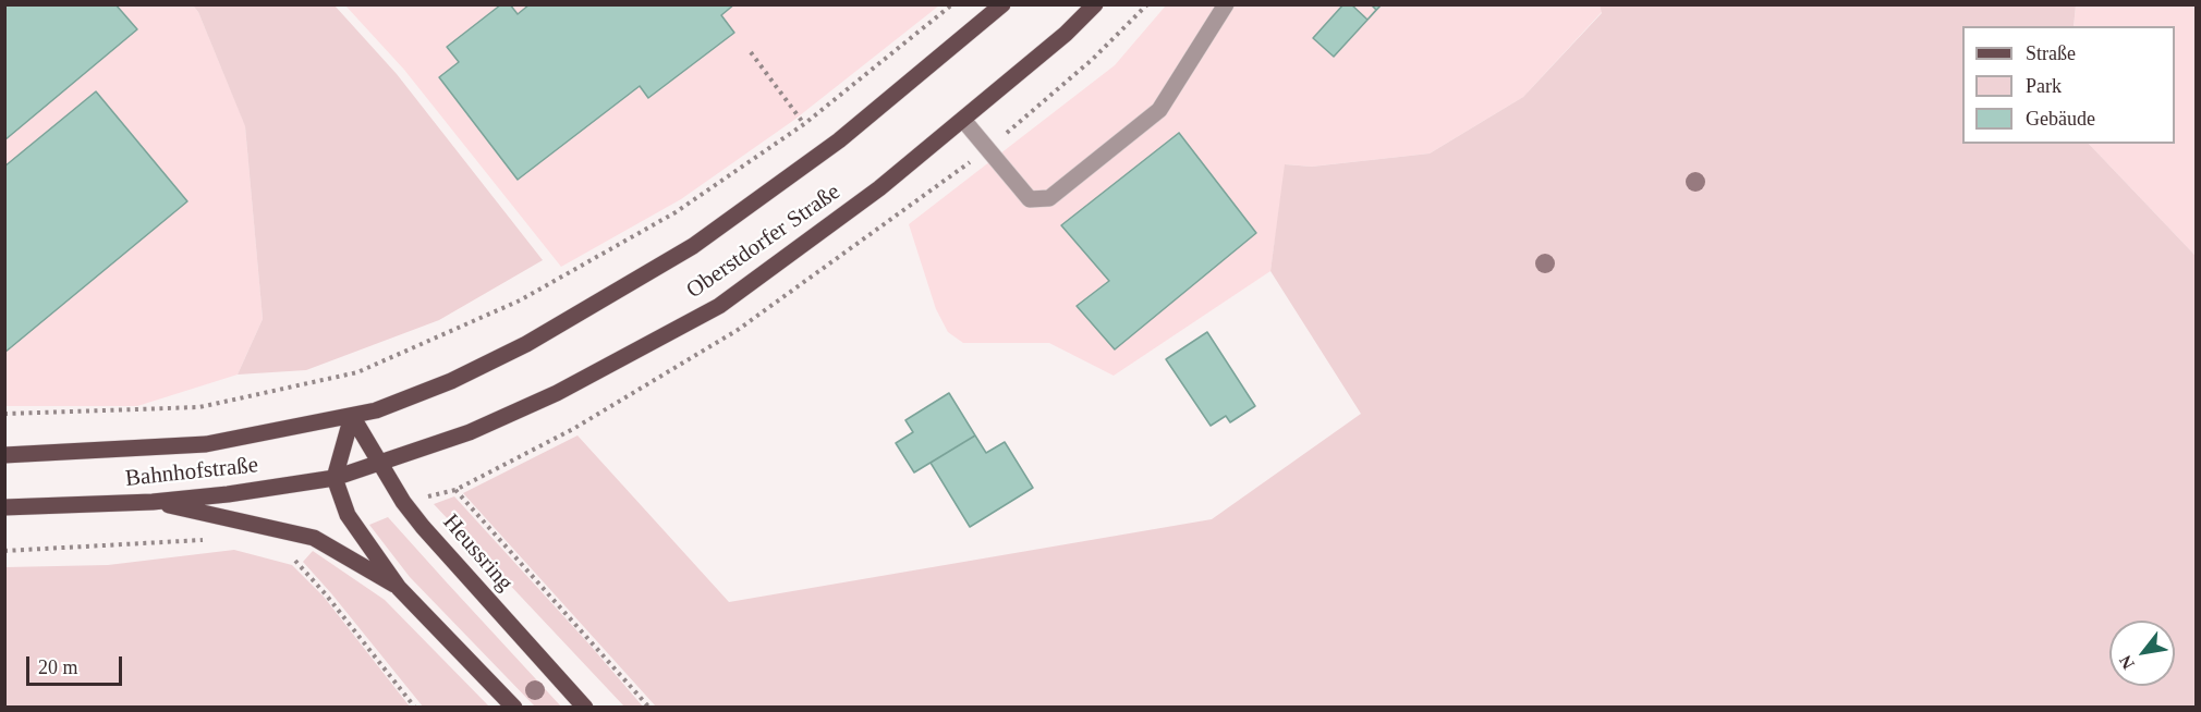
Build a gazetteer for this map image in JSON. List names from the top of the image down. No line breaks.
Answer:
{"streets":{"main road":["Oberstdorfer Straße","Bahnhofstraße","Heussring"]},"crossings":[["Oberstdorfer Straße","Bahnhofstraße"],["Oberstdorfer Straße","Heussring"],["Bahnhofstraße","Heussring"]],"legend":["Straße","Park","Gebäude"],"scale_bar":"20 m","north":"bottom left"}
